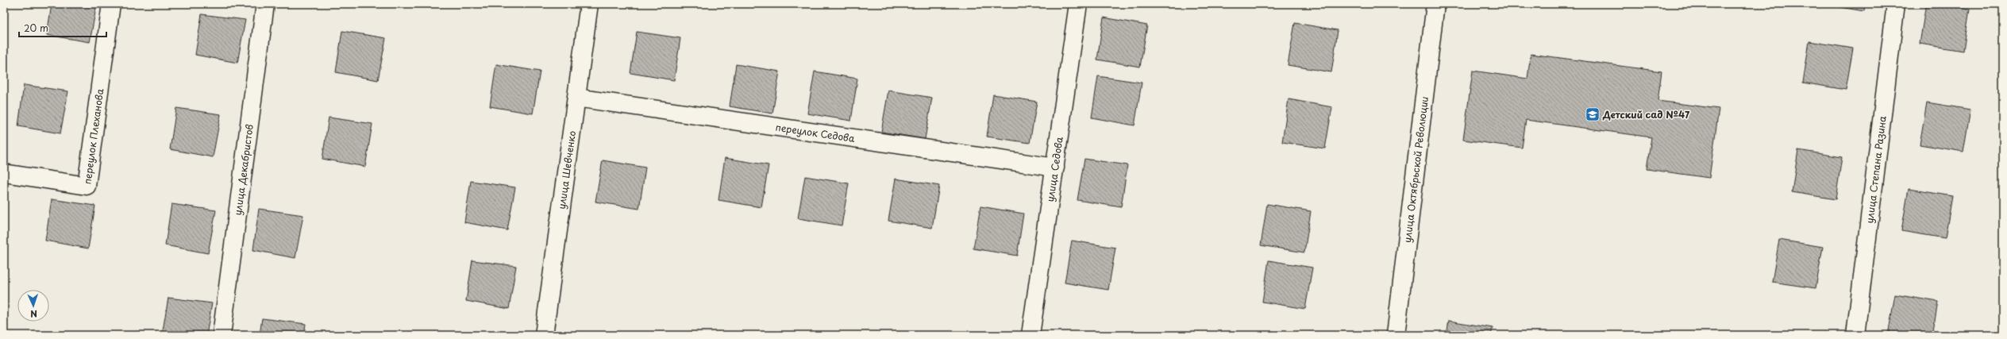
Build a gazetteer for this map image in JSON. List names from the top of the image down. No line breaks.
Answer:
{"streets":{"street":["переулок Седова","переулок Плеханова","улица Шевченко","улица Октябрьской Революции","улица Декабристов","улица Седова","улица Степана Разина"]},"crossings":[["переулок Седова","улица Шевченко"],["переулок Седова","улица Седова"]],"places":{"school or university":["Детский сад №47"]},"scale_bar":"20 m","north":"bottom"}
